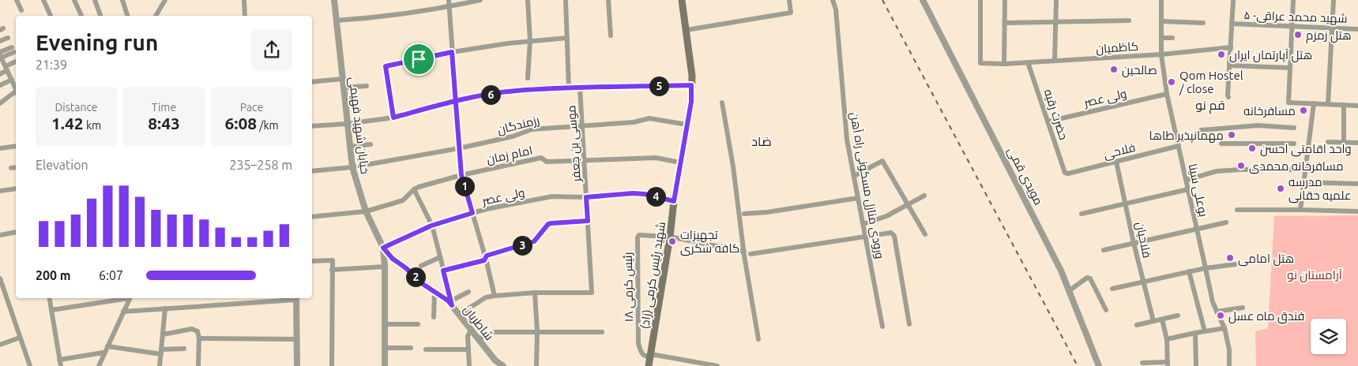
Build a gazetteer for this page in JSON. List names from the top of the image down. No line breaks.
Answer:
{"streets":{"main road":["شهید رئیس کرمی (زاد)"],"street":["شهید محمد عراقی- ۵","کاظمیان","ولی عصر","حضرت رقیه","رزمندگان","خیابان شهید فهیمی","موسی بن جعفر","فلاحی","امام زمان","مویدی قمی","ورودی منازل مسکونی راه آهن","بوعلی سینا","فلاحیان","رئیس کرمی ۱۸","شاطریان"]},"crossings":[["کاظمیان","حضرت رقیه"],["کاظمیان","بوعلی سینا"],["ولی عصر","حضرت رقیه"],["ولی عصر","خیابان شهید فهیمی"],["ولی عصر","موسی بن جعفر"],["ولی عصر","بوعلی سینا"],["ولی عصر","شهید رئیس کرمی (زاد)"],["ولی عصر","شاطریان"],["حضرت رقیه","فلاحی"],["رزمندگان","خیابان شهید فهیمی"],["رزمندگان","موسی بن جعفر"],["رزمندگان","شهید رئیس کرمی (زاد)"],["خیابان شهید فهیمی","شاطریان"],["موسی بن جعفر","امام زمان"],["فلاحی","بوعلی سینا"],["فلاحی","فلاحیان"],["امام زمان","شهید رئیس کرمی (زاد)"],["شهید رئیس کرمی (زاد)","رئیس کرمی ۱۸"]],"districts":["قم نو","ضاد"],"parks":["آرامستان نو"],"places":["هتل زمزم","هتل آپارتمان ایران","صالحین","Qom Hostel / close","مسافرخانه","مهمانپذیر طاها","واحد اقامتی احسن","مسافرخانه محمدی","مدرسه علمیه حقانی","تجهیزات کافه شکری","هتل امامی","فندق ماه عسل"],"page":{"heading":["Evening run","21:39"],"pins":["5","6","1","4","3","2"],"stats":[["Distance","1.42 km"],["Time","8:43"],["Pace","6:08 /km"]],"chart":["Elevation","235–258 m"],"list":[{"name":"200 m","note":"6:07"}]}}
